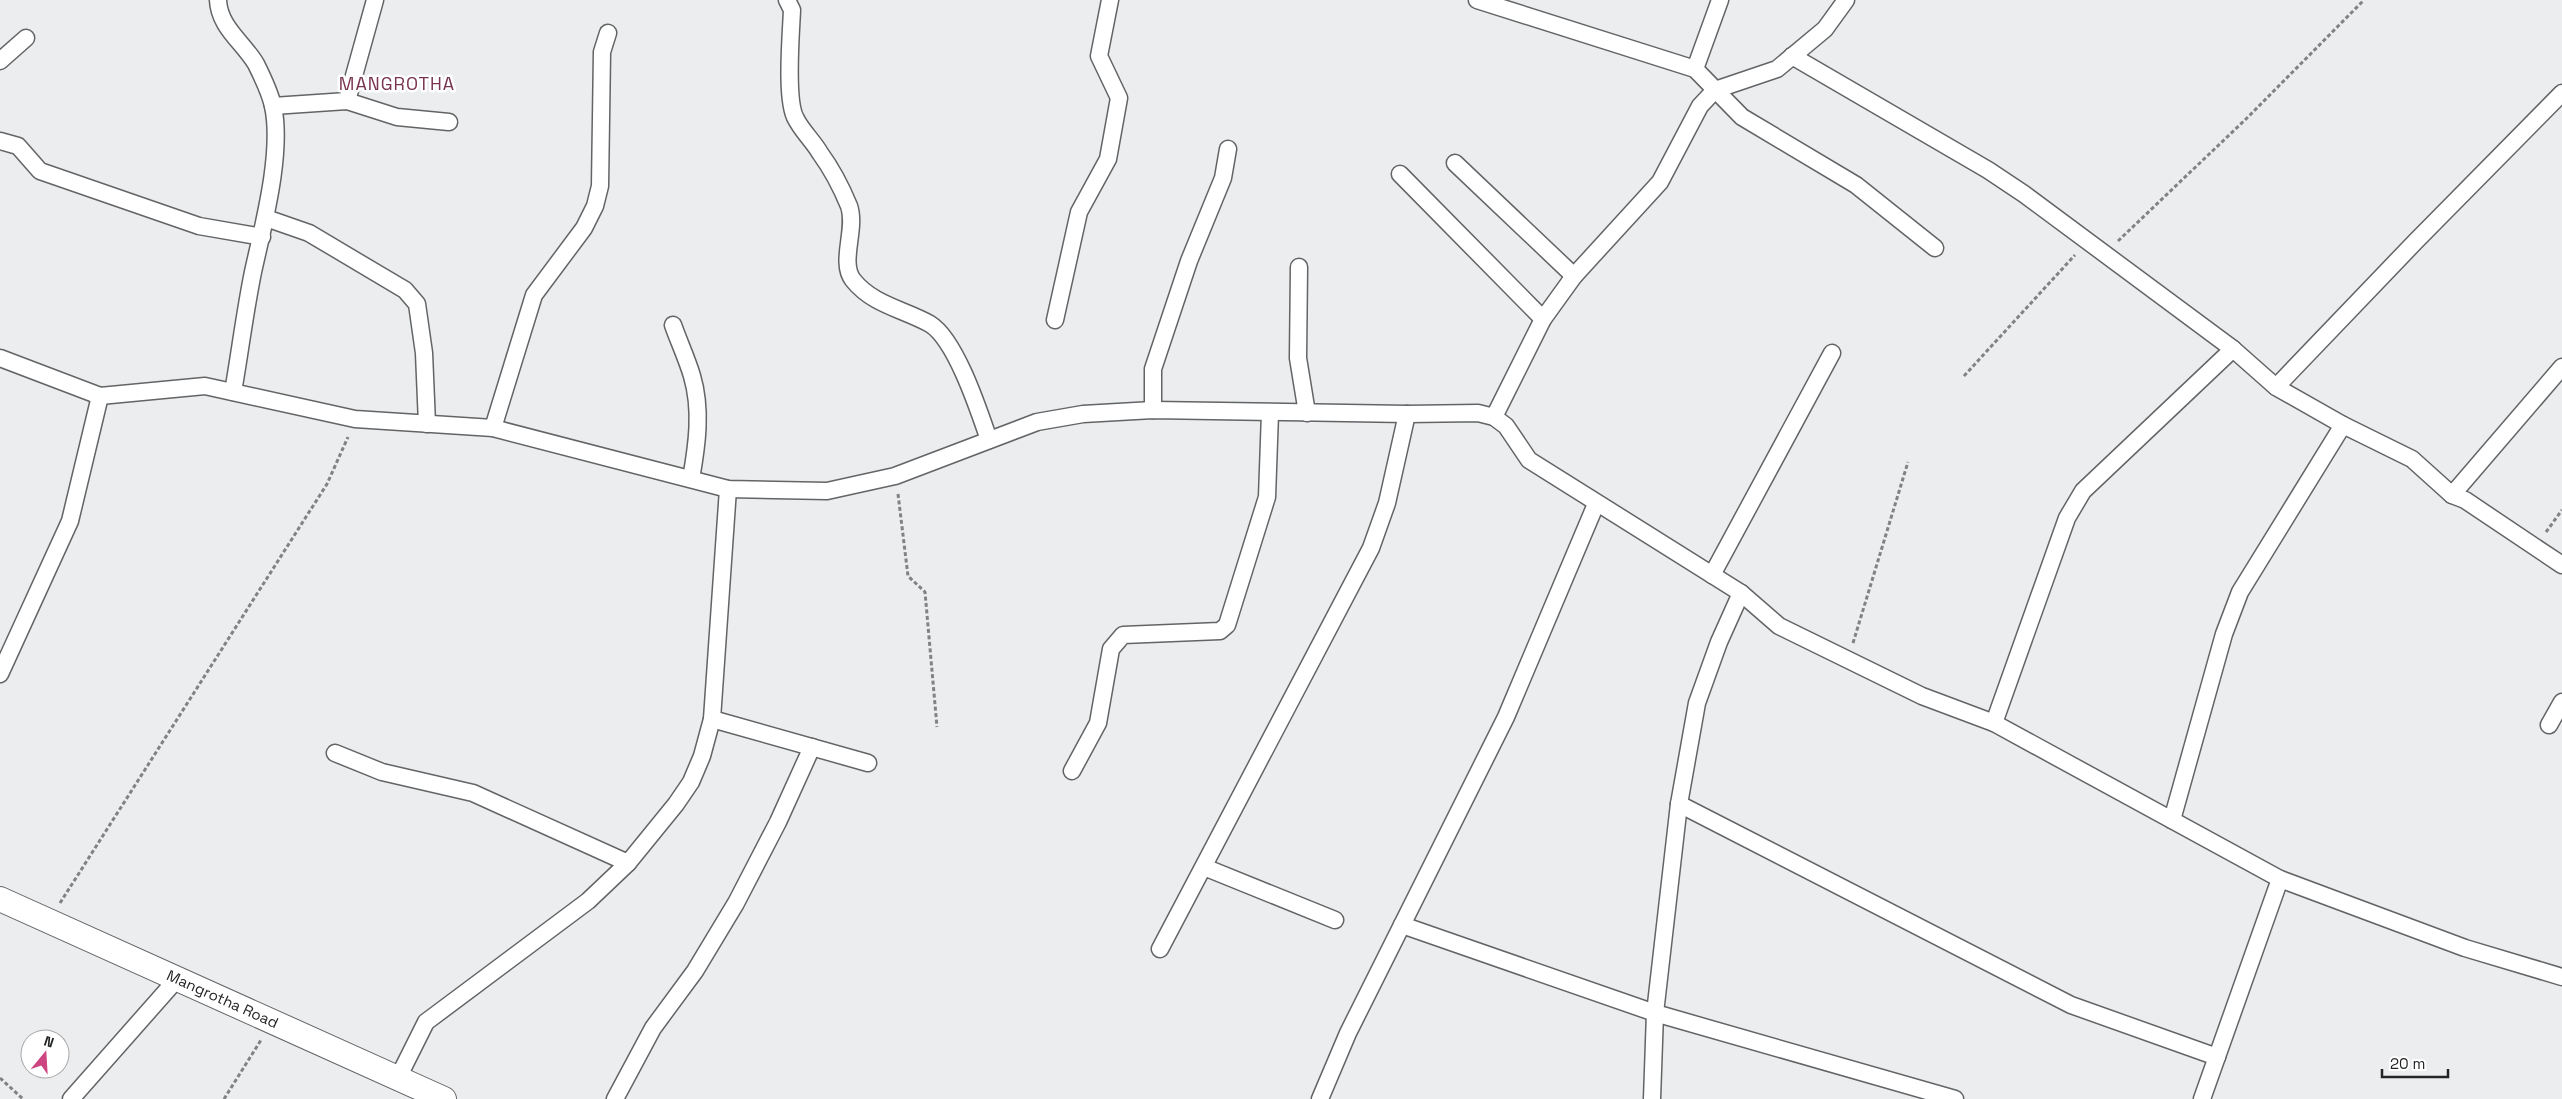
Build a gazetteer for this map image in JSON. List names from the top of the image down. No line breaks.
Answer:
{"streets":{"main road":["Mangrotha Road"]},"districts":["MANGROTHA"],"scale_bar":"20 m","north":"top"}
